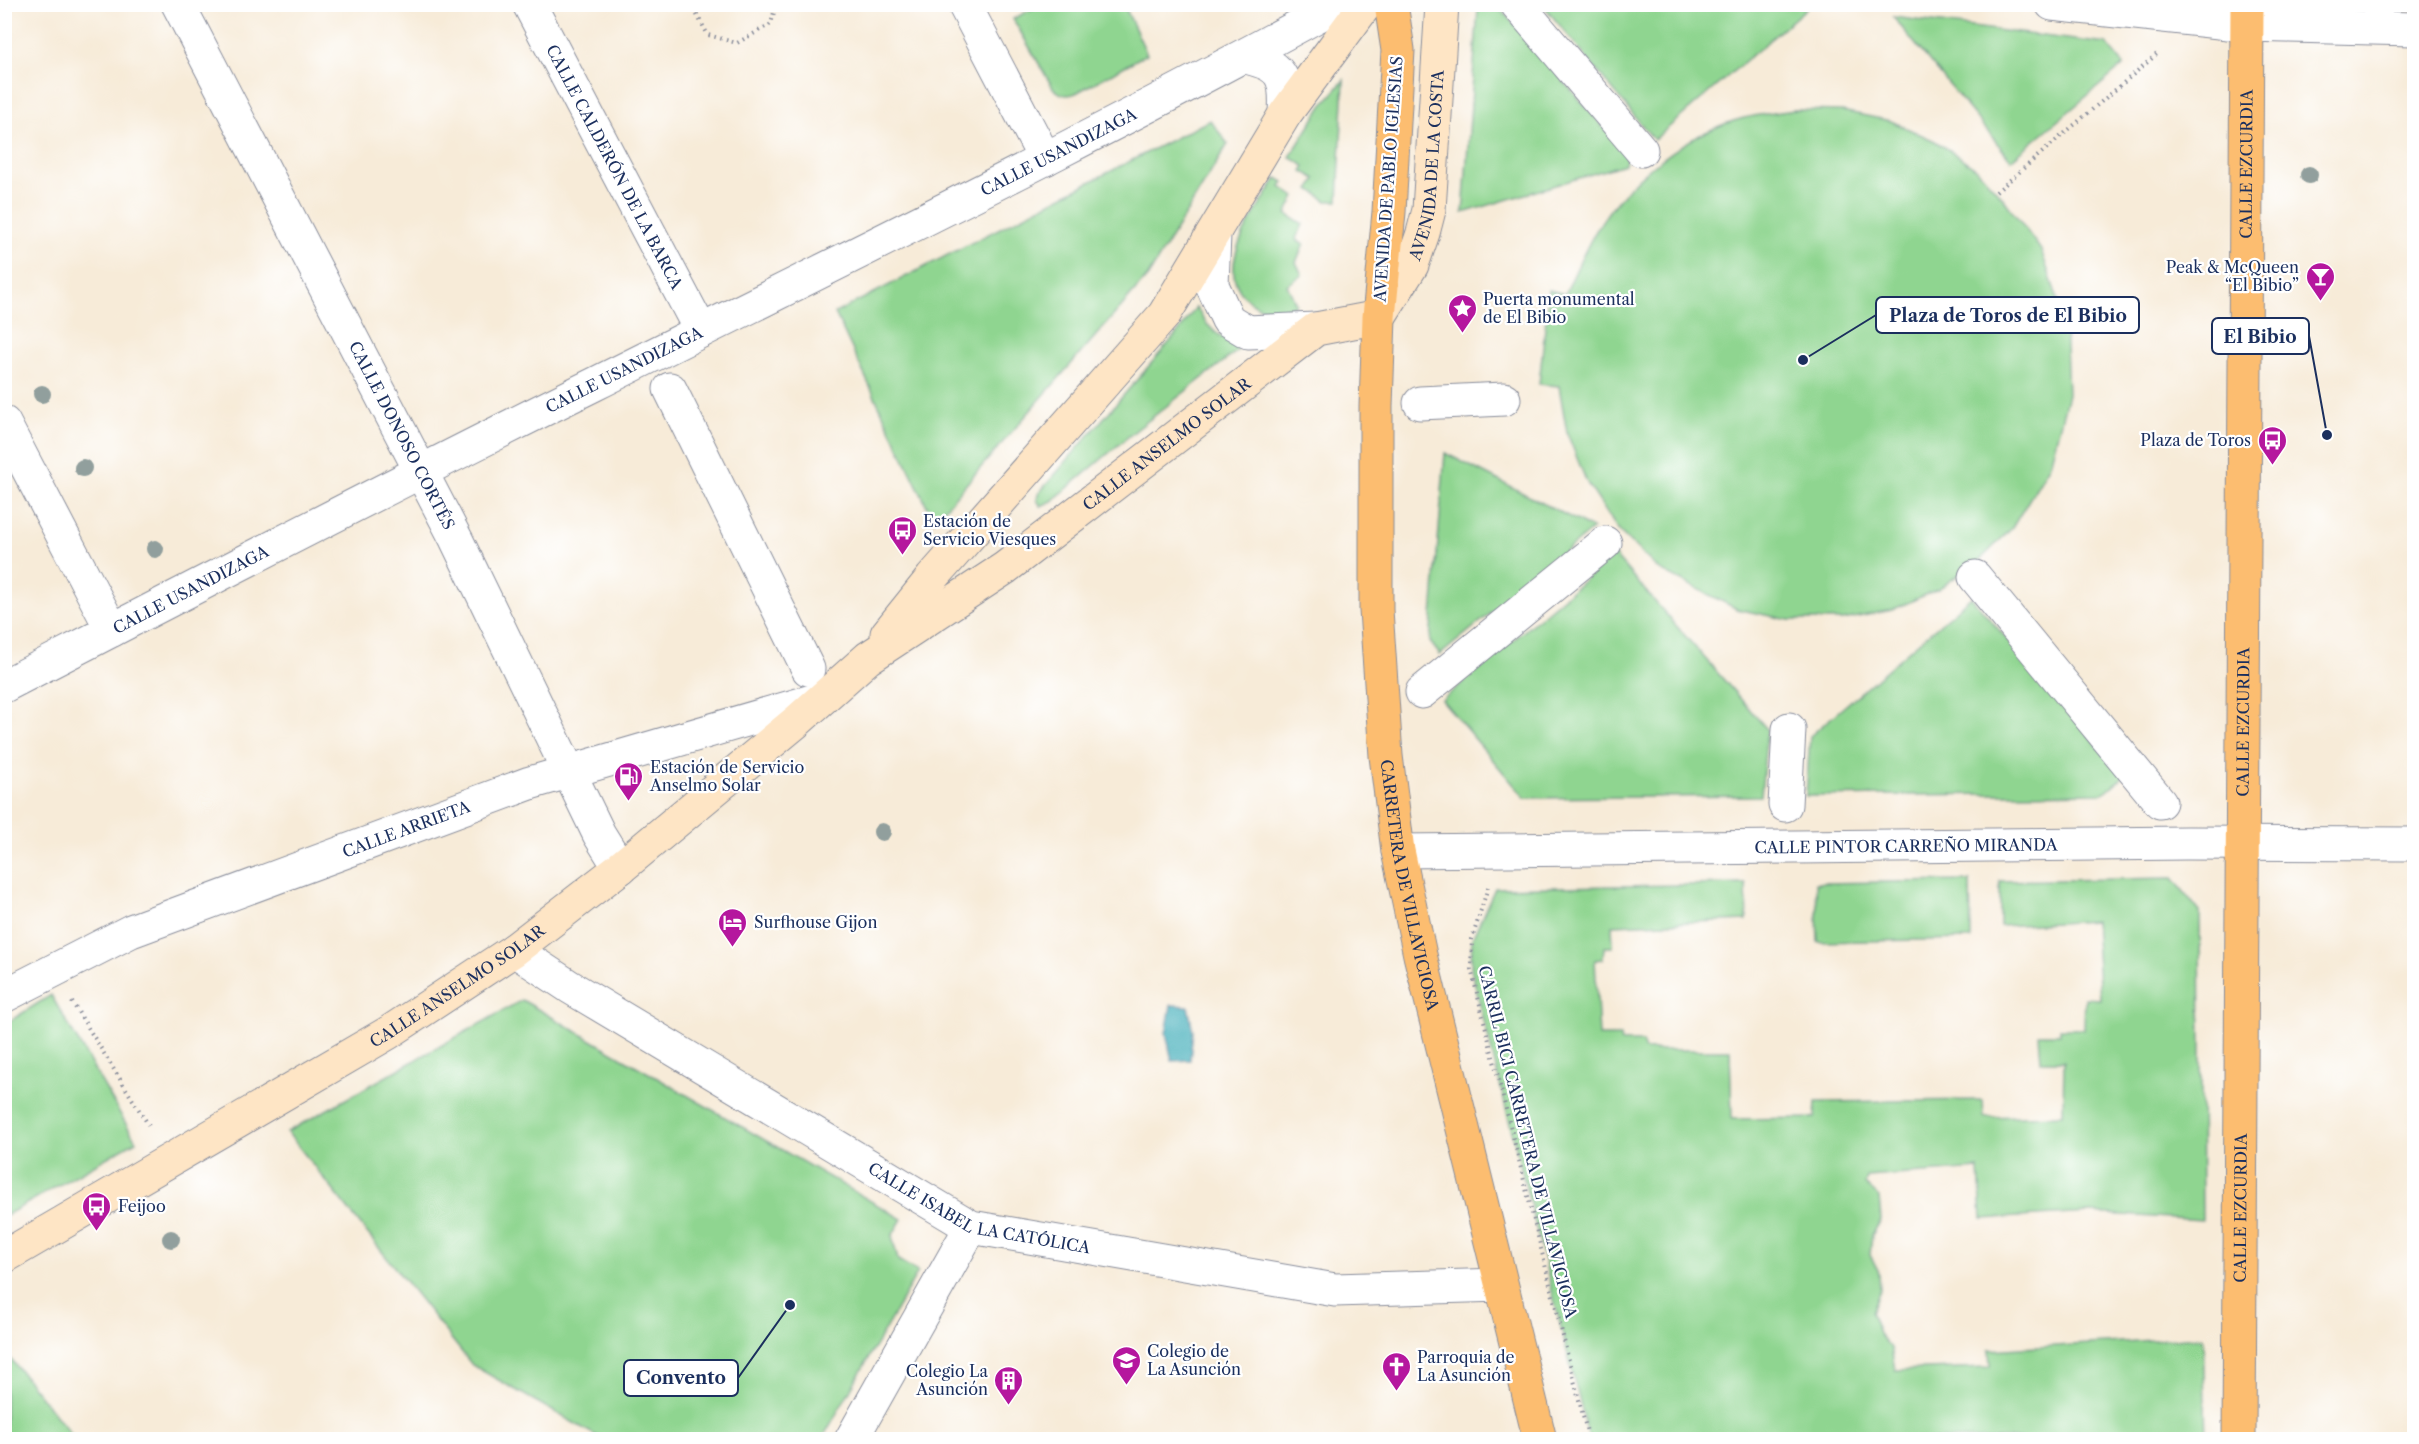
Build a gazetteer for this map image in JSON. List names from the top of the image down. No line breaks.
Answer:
{"streets":{"main road":["CALLE EZCURDIA","AVENIDA DE LA COSTA","AVENIDA DE PABLO IGLESIAS","CALLE ANSELMO SOLAR","CARRETERA DE VILLAVICIOSA"],"street":["CALLE USANDIZAGA","CALLE CALDERÓN DE LA BARCA","CALLE DONOSO CORTÉS","CALLE ARRIETA","CALLE PINTOR CARREÑO MIRANDA","CALLE ISABEL LA CATÓLICA"],"path":["CARRIL BICI CARRETERA DE VILLAVICIOSA"]},"crossings":[["CALLE USANDIZAGA","CALLE CALDERÓN DE LA BARCA"],["CALLE USANDIZAGA","CALLE DONOSO CORTÉS"],["CALLE EZCURDIA","CALLE PINTOR CARREÑO MIRANDA"],["AVENIDA DE LA COSTA","AVENIDA DE PABLO IGLESIAS"],["AVENIDA DE LA COSTA","CARRETERA DE VILLAVICIOSA"],["AVENIDA DE PABLO IGLESIAS","CARRETERA DE VILLAVICIOSA"],["CALLE DONOSO CORTÉS","CALLE ANSELMO SOLAR"],["CALLE DONOSO CORTÉS","CALLE ARRIETA"],["CALLE ANSELMO SOLAR","CALLE ARRIETA"],["CALLE ANSELMO SOLAR","CALLE ISABEL LA CATÓLICA"],["CALLE PINTOR CARREÑO MIRANDA","CARRETERA DE VILLAVICIOSA"],["CALLE PINTOR CARREÑO MIRANDA","CARRIL BICI CARRETERA DE VILLAVICIOSA"],["CARRETERA DE VILLAVICIOSA","CALLE ISABEL LA CATÓLICA"]],"places":{"bar":["Peak & McQueen “El Bibio”"],"place":["Puerta monumental de El Bibio"],"other":["Plaza de Toros de El Bibio","El Bibio","Convento"],"bus stop":["Plaza de Toros","Estación de Servicio Viesques","Feijoo"],"fuel station":["Estación de Servicio Anselmo Solar"],"hotel":["Surfhouse Gijon"],"school or university":["Colegio de La Asunción"],"church":["Parroquia de La Asunción"],"building":["Colegio La Asunción"]}}
